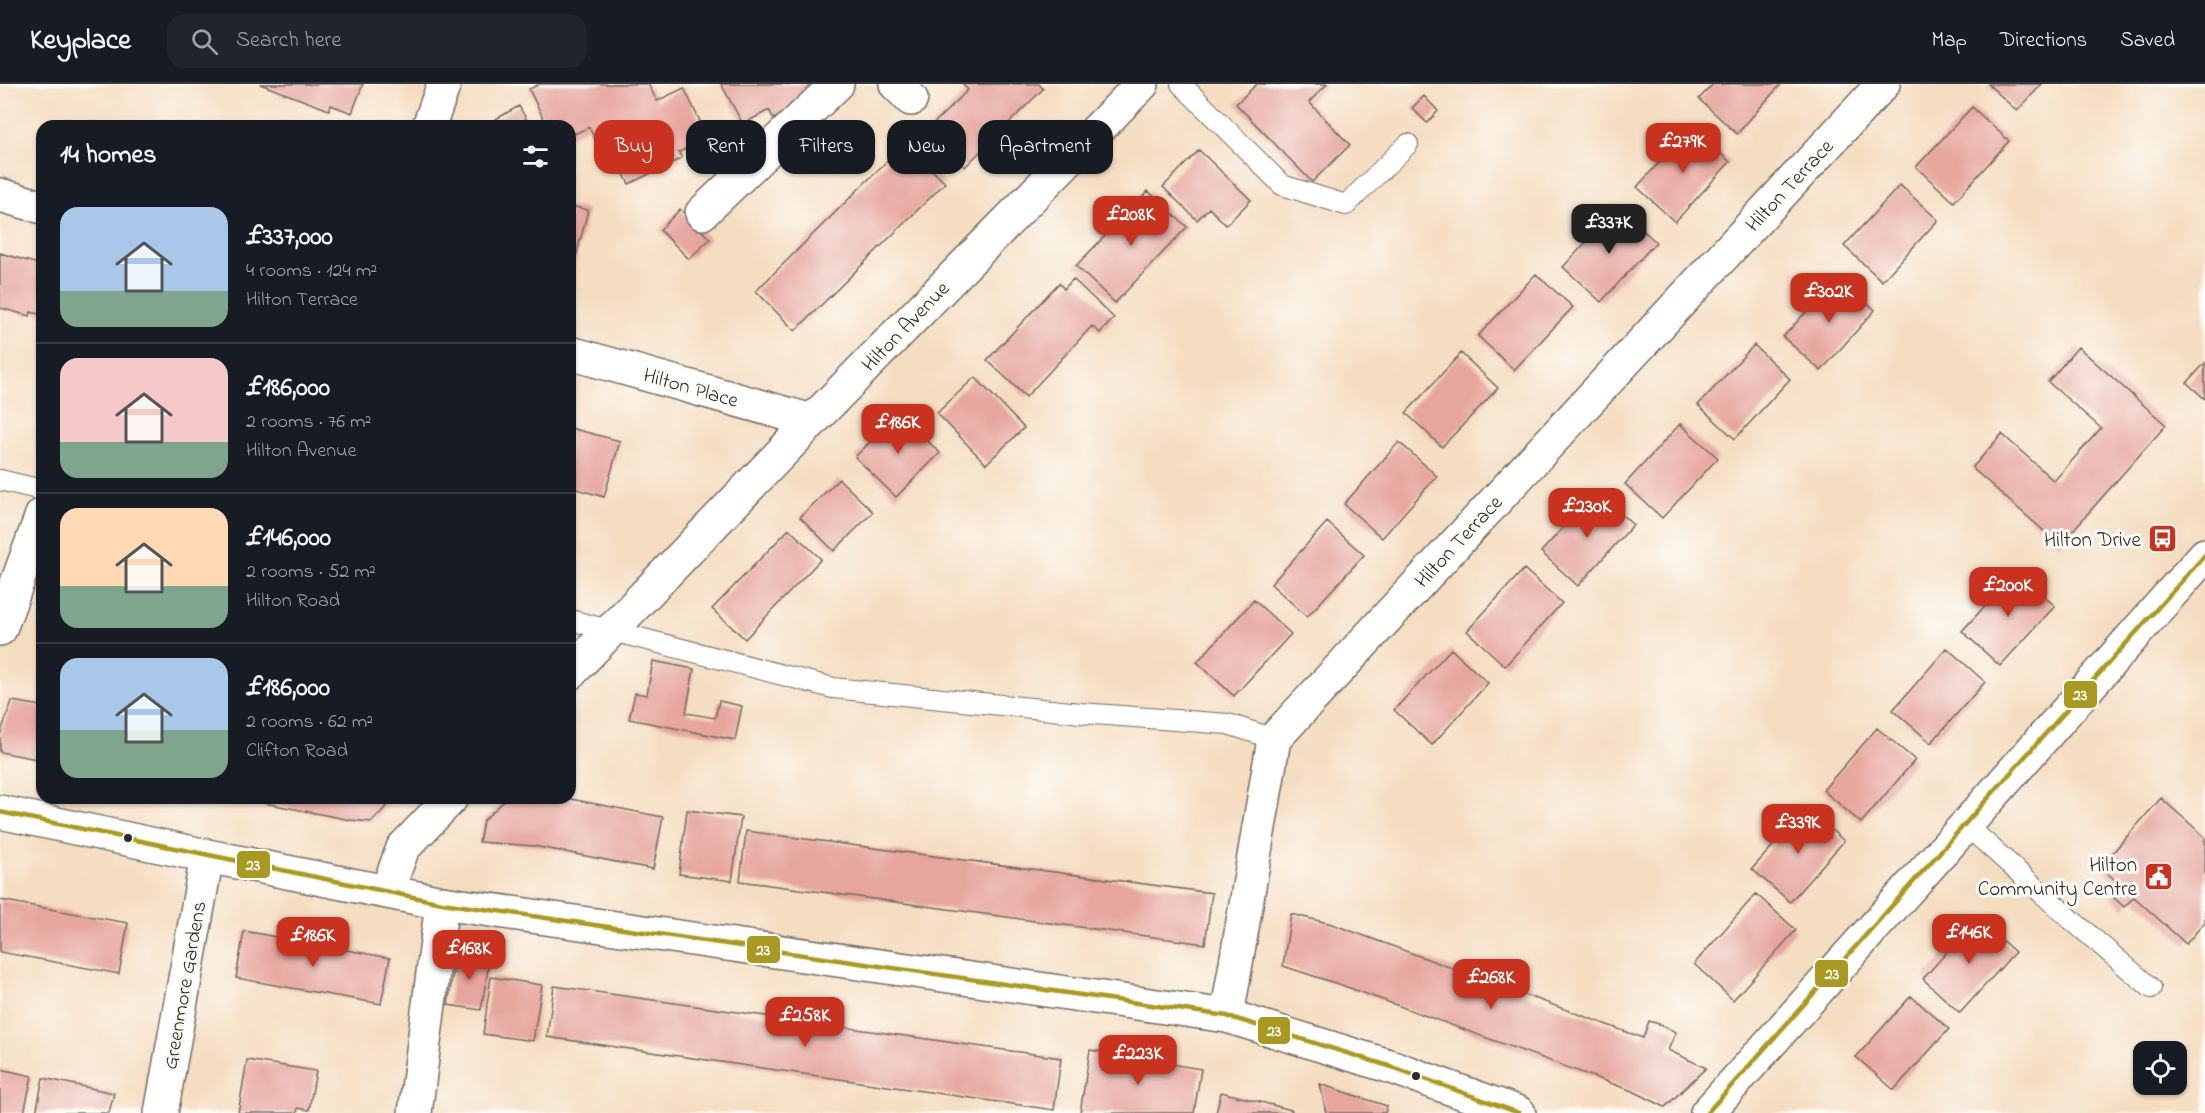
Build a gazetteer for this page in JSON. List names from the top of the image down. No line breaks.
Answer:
{"streets":{"street":["Hilton Terrace","Hilton Avenue","Hilton Place","Greenmore Gardens"]},"crossings":[["Hilton Avenue","Hilton Place"]],"places":{"bus stop":["Hilton Drive"],"public building":["Hilton Community Centre"]},"lines":["transit line 23"],"page":{"header":"Keyplace","search":"Search here","nav":["Map","Directions","Saved"],"chip":["Buy","Rent","Filters","New","Apartment"],"heading":"14 homes","price":["£279K","£208K","£337K","£302K","£186K","£230K","£200K","£339K","£146K","£186K","£168K","£268K","£258K","£223K"],"list":[{"name":"£337,000","note":"4 rooms · 124 m² · Hilton Terrace"},{"name":"£186,000","note":"2 rooms · 76 m² · Hilton Avenue"},{"name":"£146,000","note":"2 rooms · 52 m² · Hilton Road"},{"name":"£186,000","note":"2 rooms · 62 m² · Clifton Road"}]}}
